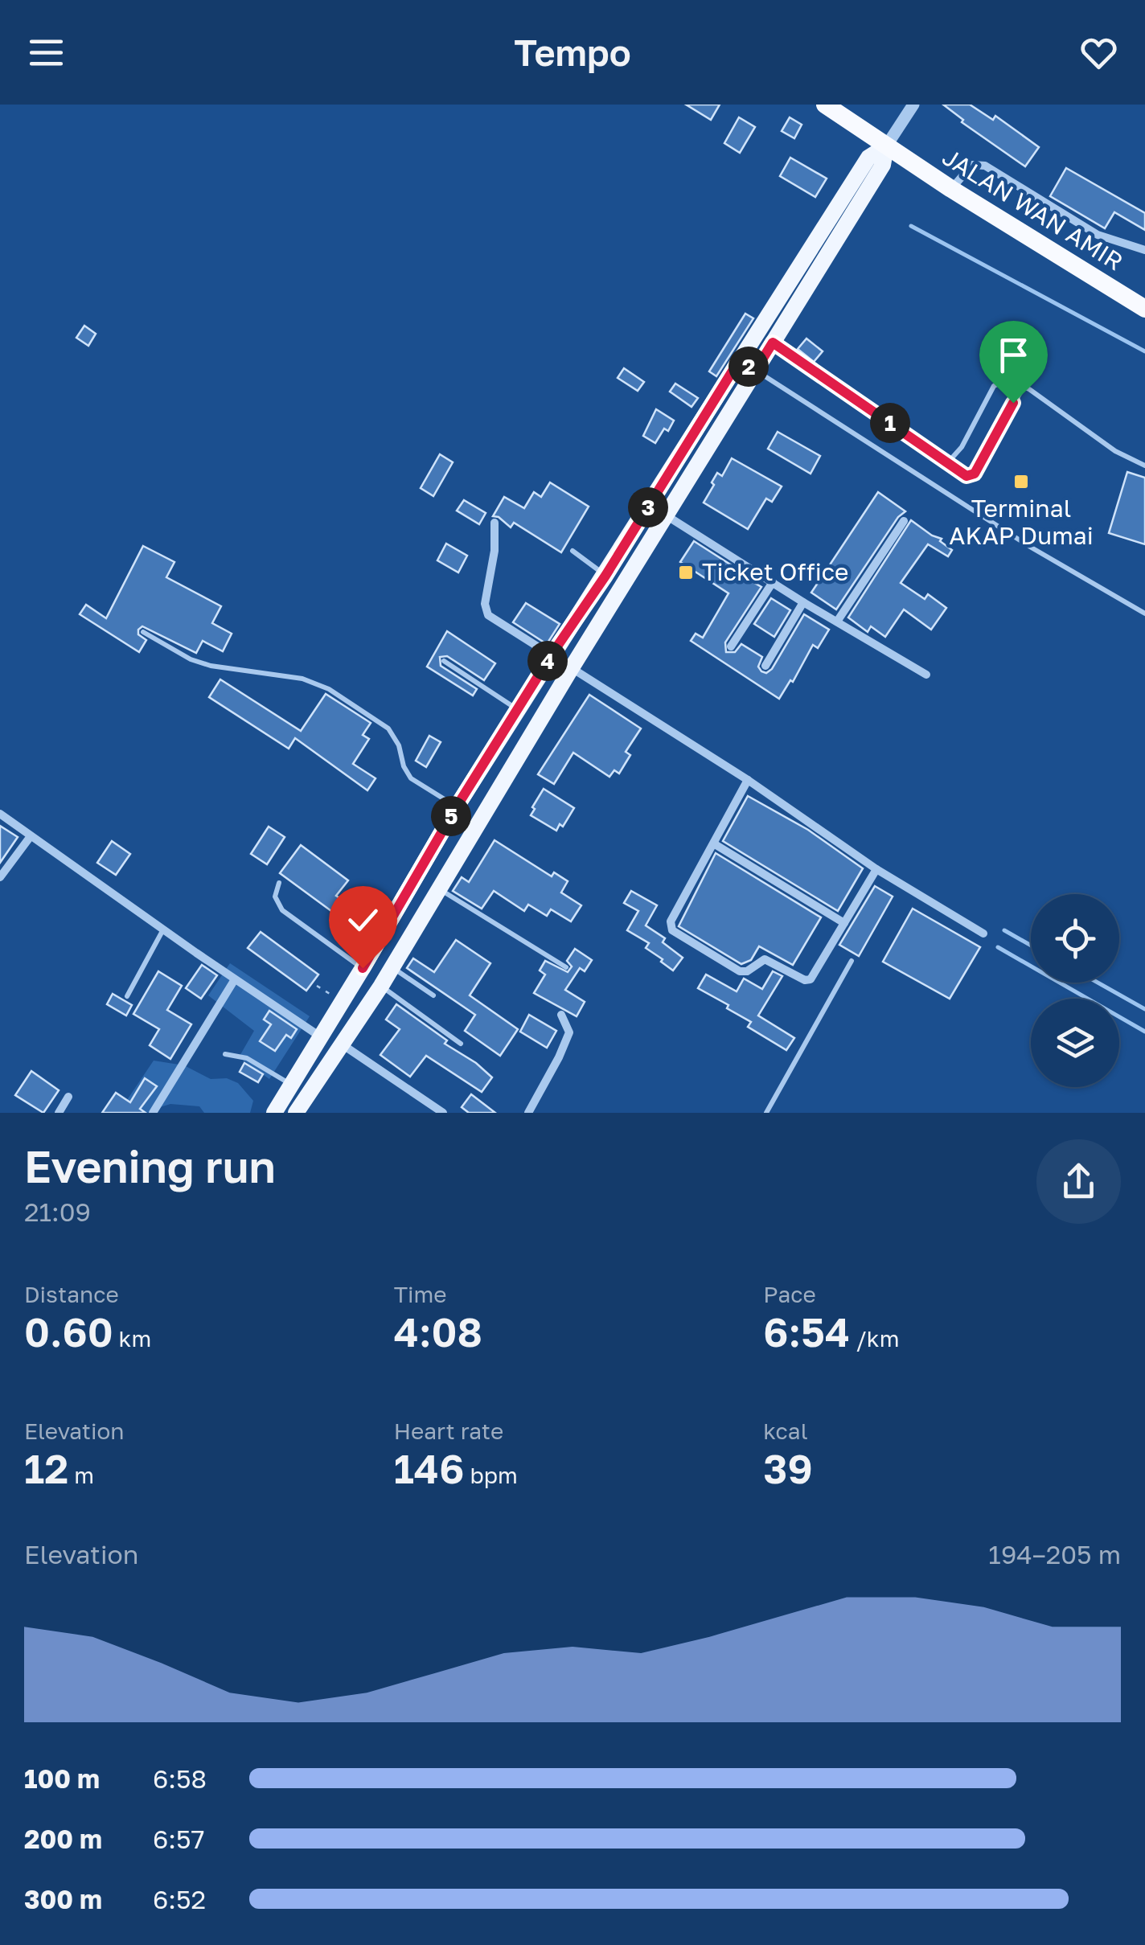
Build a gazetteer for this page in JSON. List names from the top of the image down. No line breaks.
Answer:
{"streets":{"highway":["JALAN WAN AMIR"]},"places":{"transit":["Terminal AKAP Dumai","Ticket Office"]},"page":{"header":"Tempo","pins":["2","1","3","4","5"],"heading":["Evening run","21:09"],"stats":[["Distance","0.60 km"],["Time","4:08"],["Pace","6:54 /km"],["Elevation","12 m"],["Heart rate","146 bpm"],["kcal","39"]],"chart":["Elevation","194–205 m"],"list":[{"name":"100 m","note":"6:58"},{"name":"200 m","note":"6:57"},{"name":"300 m","note":"6:52"}]}}
